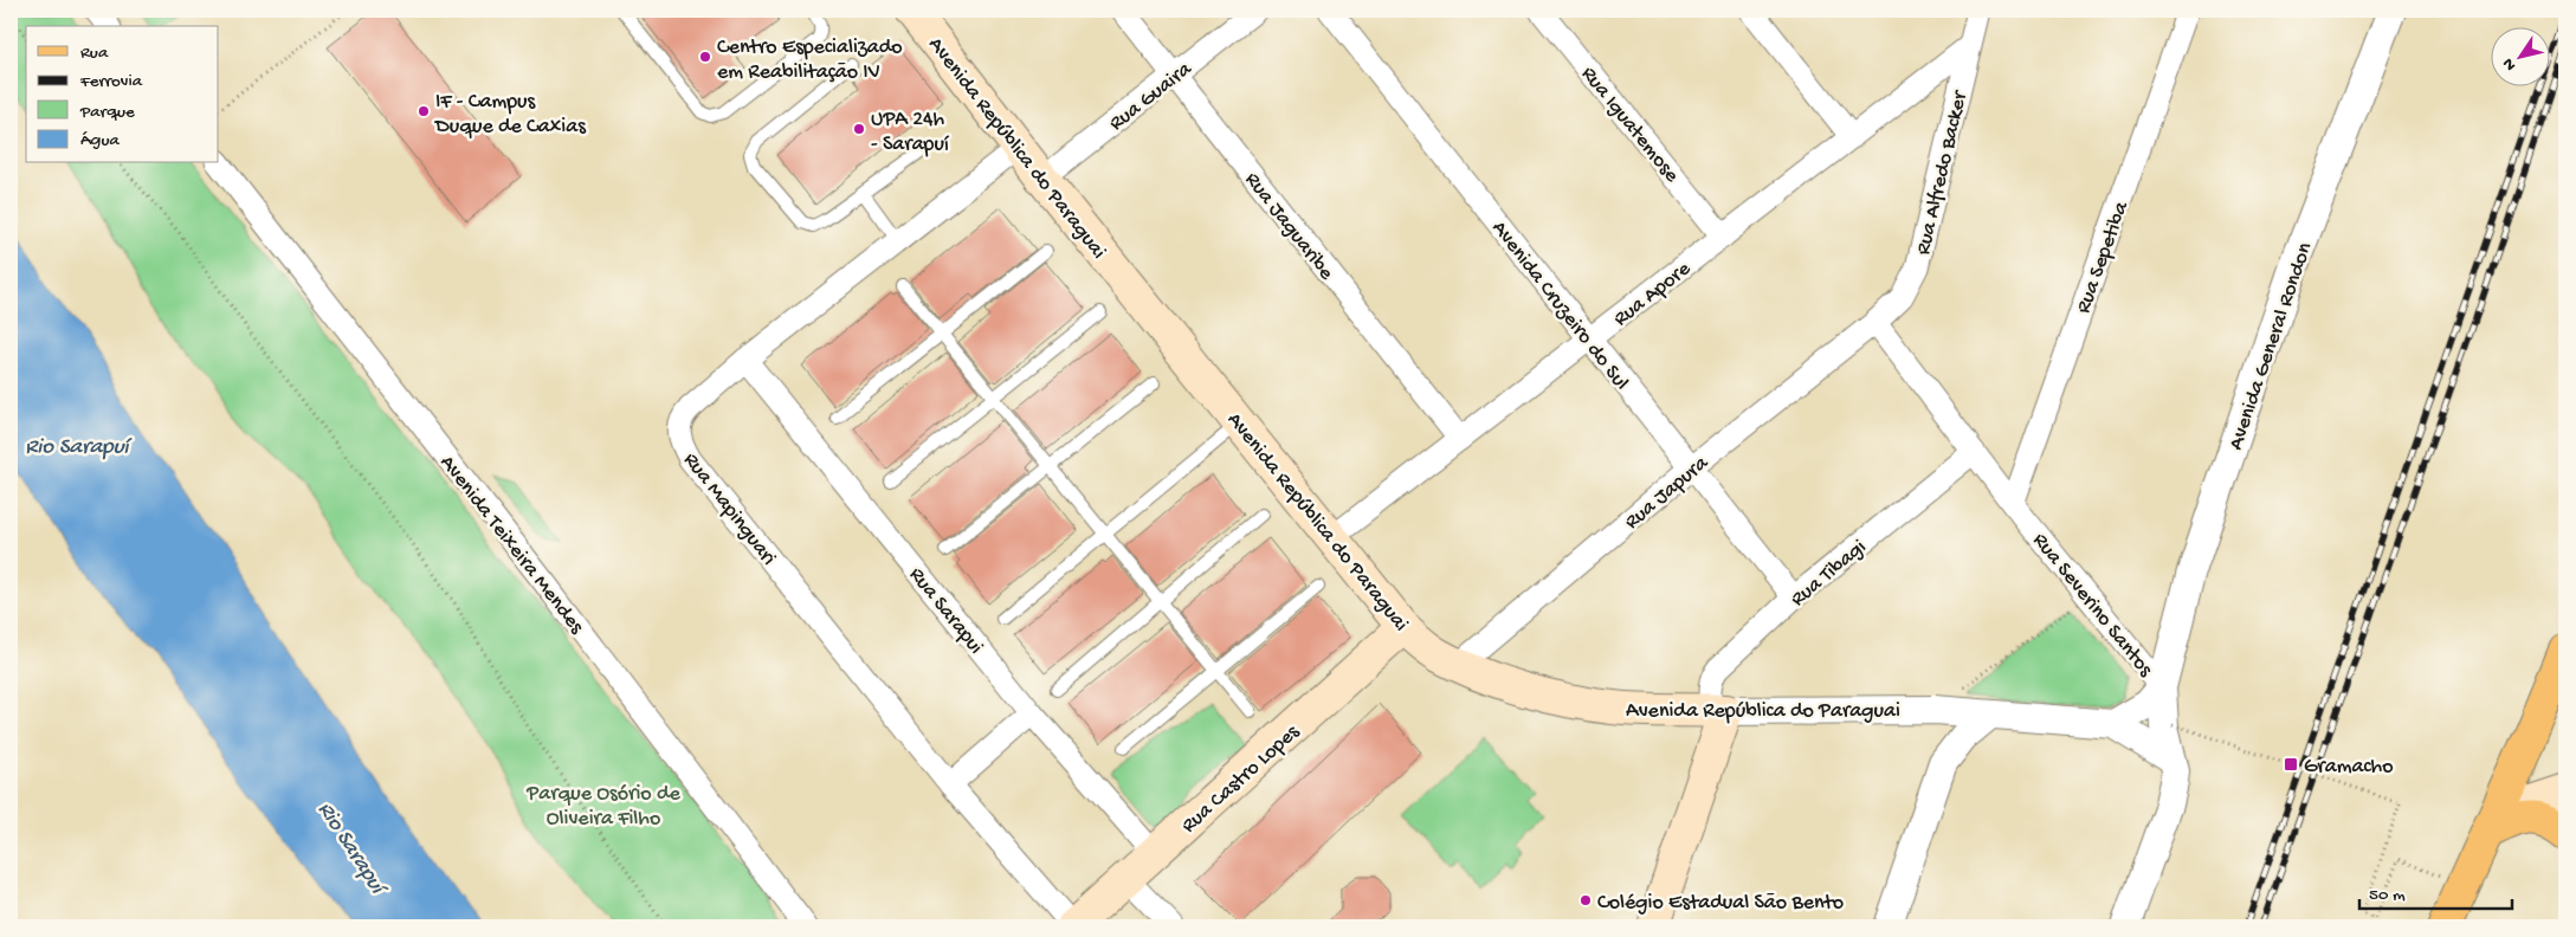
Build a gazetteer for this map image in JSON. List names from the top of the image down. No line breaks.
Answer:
{"streets":{"main road":["Avenida República do Paraguai","Rua Castro Lopes"],"street":["Rua Guaira","Rua Iguatemose","Rua Alfredo Backer","Rua Jaguaribe","Rua Sepetiba","Rua Apore","Avenida Cruzeiro do Sul","Avenida General Rondon","Rua Japura","Rua Mapinguari","Avenida Teixeira Mendes","Rua Tibagi","Rua Severino Santos","Rua Sarapui"]},"crossings":[["Rua Guaira","Avenida República do Paraguai"],["Rua Guaira","Rua Jaguaribe"],["Rua Iguatemose","Rua Apore"],["Avenida República do Paraguai","Rua Apore"],["Avenida República do Paraguai","Rua Japura"],["Avenida República do Paraguai","Rua Mapinguari"],["Avenida República do Paraguai","Rua Tibagi"],["Avenida República do Paraguai","Rua Severino Santos"],["Avenida República do Paraguai","Rua Castro Lopes"],["Rua Alfredo Backer","Rua Apore"],["Rua Alfredo Backer","Rua Japura"],["Rua Alfredo Backer","Rua Severino Santos"],["Rua Jaguaribe","Rua Apore"],["Rua Sepetiba","Rua Severino Santos"],["Rua Apore","Avenida Cruzeiro do Sul"],["Avenida Cruzeiro do Sul","Rua Japura"],["Avenida Cruzeiro do Sul","Rua Tibagi"],["Avenida General Rondon","Rua Severino Santos"],["Rua Japura","Rua Severino Santos"],["Rua Mapinguari","Rua Sarapui"],["Rua Mapinguari","Rua Castro Lopes"],["Rua Tibagi","Rua Severino Santos"],["Rua Sarapui","Rua Castro Lopes"]],"water":["Rio Sarapuí"],"parks":["Parque Osório de Oliveira Filho"],"places":{"other":["Centro Especializado em Reabilitação IV","IF - Campus Duque de Caxias","UPA 24h - Sarapuí","Colégio Estadual São Bento"],"transit":["Gramacho"]},"legend":["Rua","Ferrovia","Parque","Água"],"scale_bar":"50 m","north":"bottom left"}
